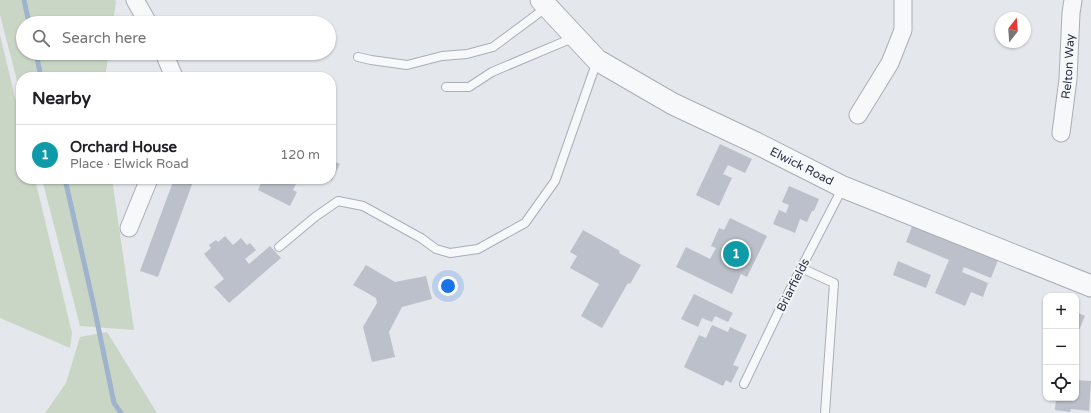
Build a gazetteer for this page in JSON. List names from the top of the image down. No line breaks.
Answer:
{"streets":{"street":["Relton Way","Elwick Road"],"lane":["Briarfields"]},"crossings":[["Elwick Road","Briarfields"]],"north":"top","page":{"search":"Search here","heading":"Nearby","list":[{"mark":"1","name":"Orchard House","note":"Place · Elwick Road","value":"120 m"}],"pins":"1","map_buttons":["+","−"]}}
